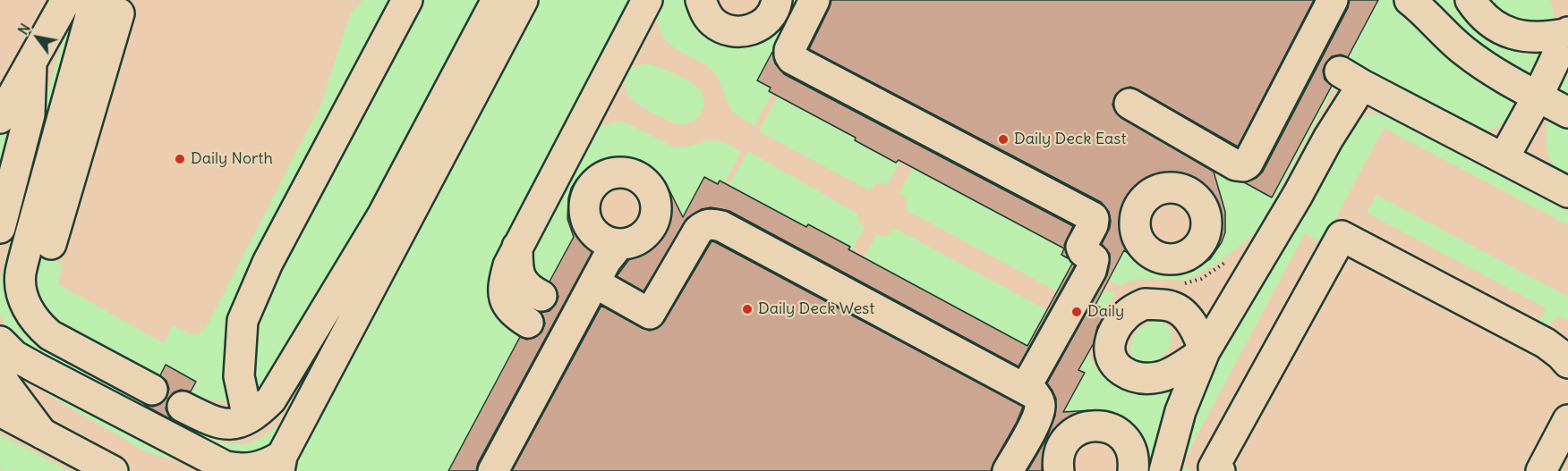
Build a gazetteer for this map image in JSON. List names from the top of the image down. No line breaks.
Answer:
{"places":["Daily Deck East","Daily North","Daily Deck West","Daily"],"north":"top left"}
